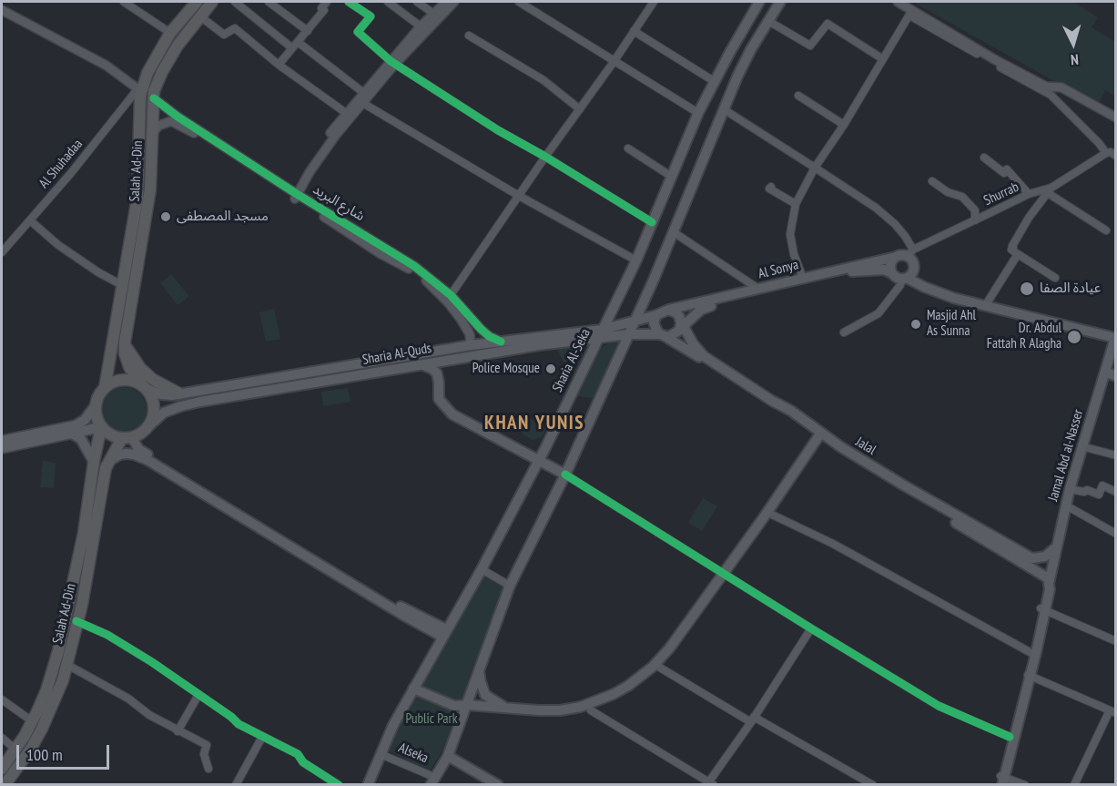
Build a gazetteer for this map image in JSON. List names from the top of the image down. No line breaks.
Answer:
{"streets":{"highway":["Salah Ad-Din"],"main road":["Al Sonya","Sharia Al-Quds","Sharia Al-Seka","Jalal","Jamal Abd al-Nasser"],"street":["Al Shuhadaa","Shurrab","شارع البريد","Alseka"]},"crossings":[["Al Shuhadaa","Salah Ad-Din"],["Salah Ad-Din","شارع البريد"],["Salah Ad-Din","Sharia Al-Quds"],["Shurrab","Al Sonya"],["شارع البريد","Sharia Al-Quds"],["Al Sonya","Sharia Al-Quds"],["Al Sonya","Jalal"],["Al Sonya","Jamal Abd al-Nasser"],["Sharia Al-Quds","Sharia Al-Seka"],["Sharia Al-Quds","Jalal"],["Sharia Al-Seka","Alseka"],["Jalal","Jamal Abd al-Nasser"]],"districts":["KHAN YUNIS"],"parks":["Public Park"],"places":["مسجد المصطفى","عيادة الصفا","Masjid Ahl As Sunna","Dr. Abdul Fattah R Alagha","Police Mosque"],"scale_bar":"100 m","north":"bottom"}
